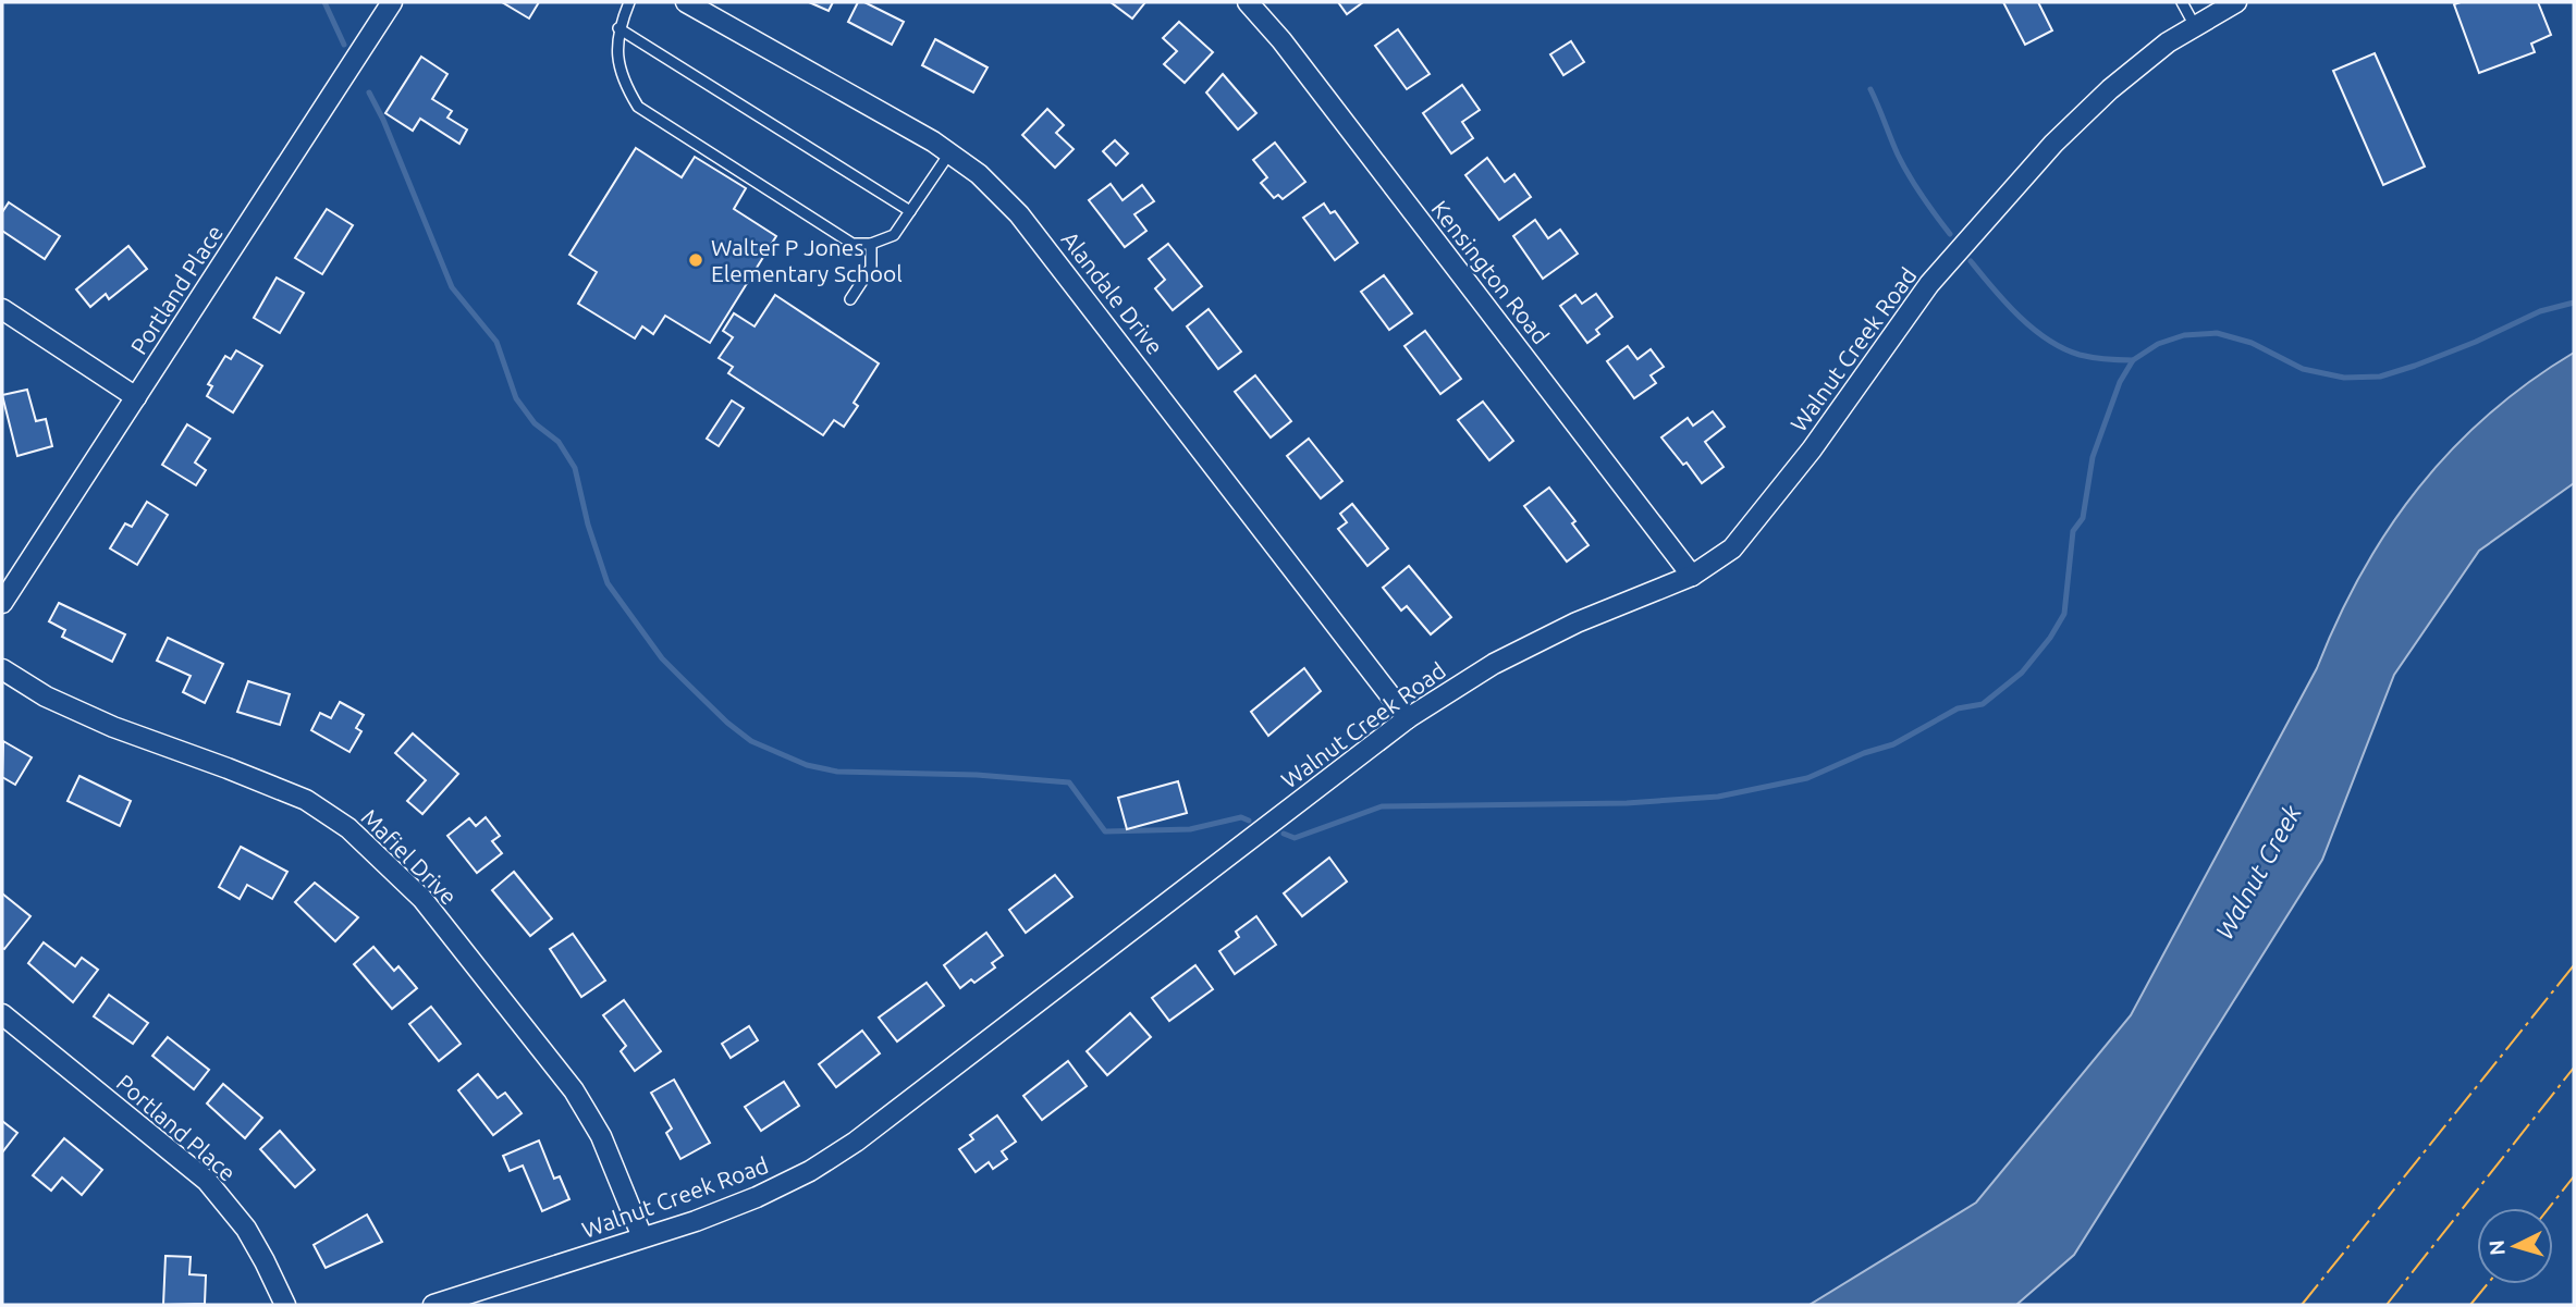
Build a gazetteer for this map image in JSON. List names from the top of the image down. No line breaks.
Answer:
{"streets":{"street":["Kensington Road","Portland Place","Alandale Drive","Walnut Creek Road","Mafiel Drive"]},"crossings":[["Kensington Road","Walnut Creek Road"],["Alandale Drive","Walnut Creek Road"],["Walnut Creek Road","Mafiel Drive"]],"water":["Walnut Creek"],"places":["Walter P Jones Elementary School"],"north":"left"}
